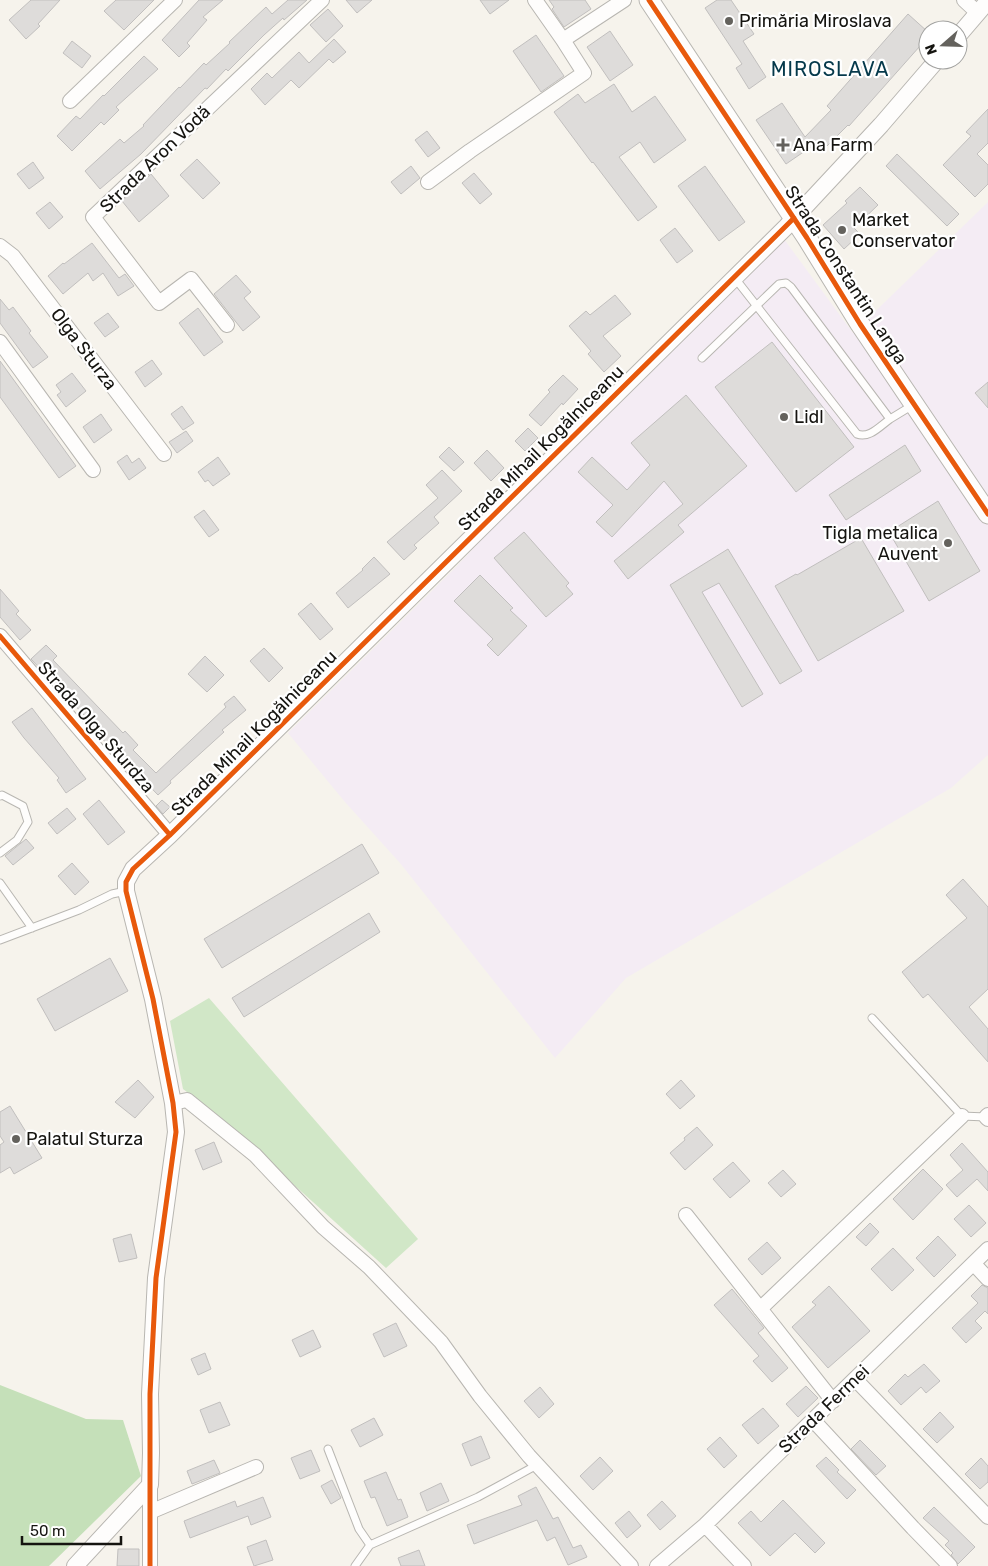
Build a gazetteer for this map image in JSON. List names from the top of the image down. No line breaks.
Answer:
{"streets":{"main road":["Strada Constantin Langa"],"street":["Strada Aron Vodă","Olga Sturza","Strada Mihail Kogălniceanu","Strada Olga Sturdza","Strada Fermei"]},"crossings":[["Strada Constantin Langa","Strada Mihail Kogălniceanu"],["Strada Mihail Kogălniceanu","Strada Olga Sturdza"]],"districts":["MIROSLAVA"],"places":{"other":["Primăria Miroslava","Market Conservator","Lidl","Tigla metalica Auvent","Palatul Sturza"],"health":["Ana Farm"]},"scale_bar":"50 m","north":"left"}
